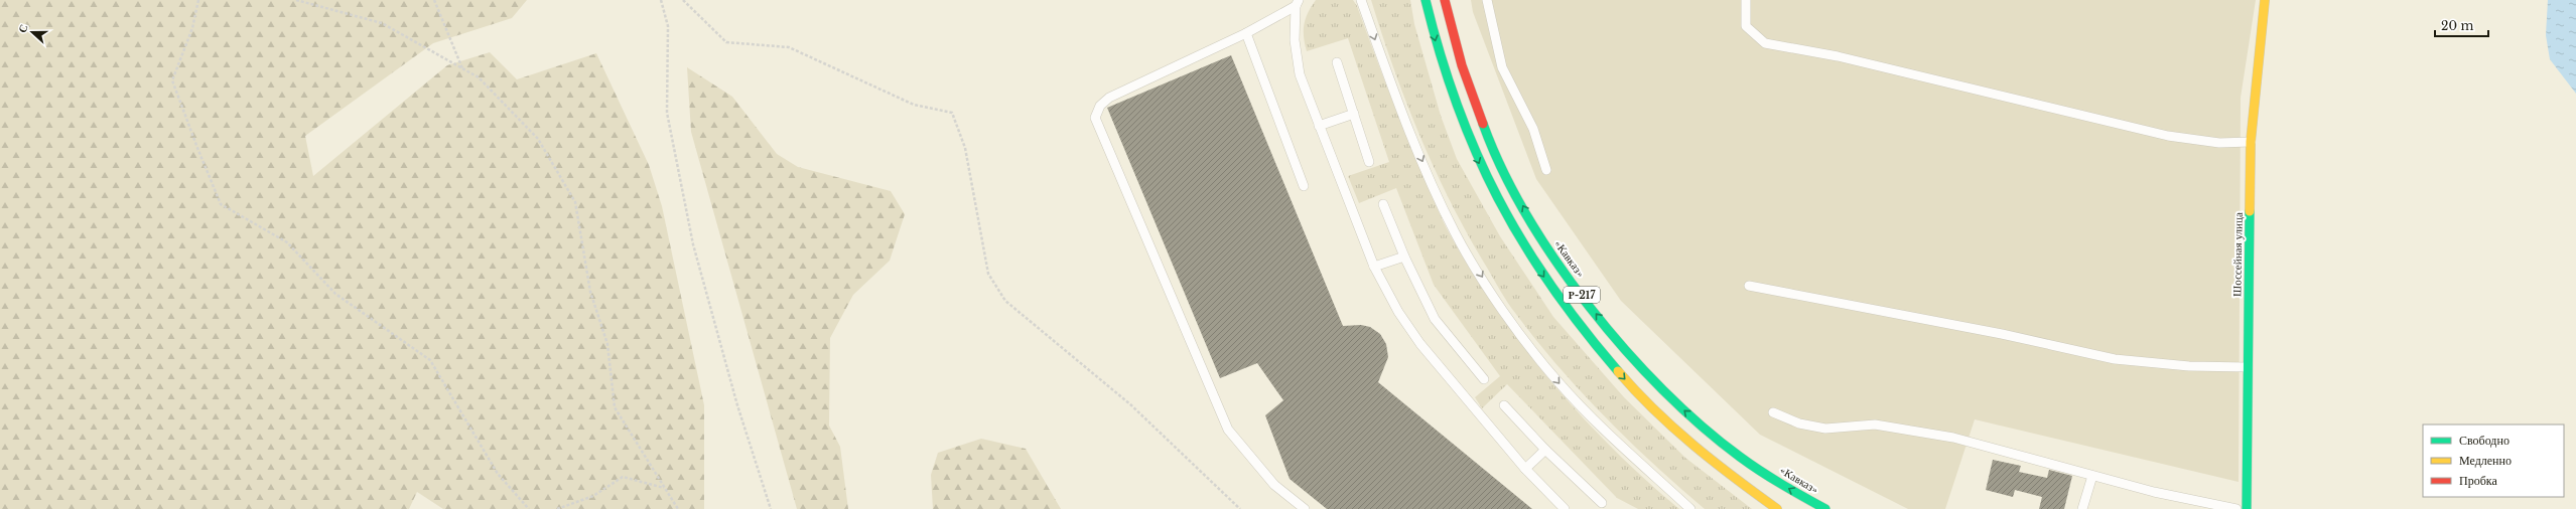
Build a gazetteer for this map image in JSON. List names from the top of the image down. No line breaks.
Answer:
{"streets":{"main road":["Шоссейная улица","«Кавказ»","Р-217"]},"legend":["Свободно","Медленно","Пробка"],"scale_bar":"20 m","north":"left"}
